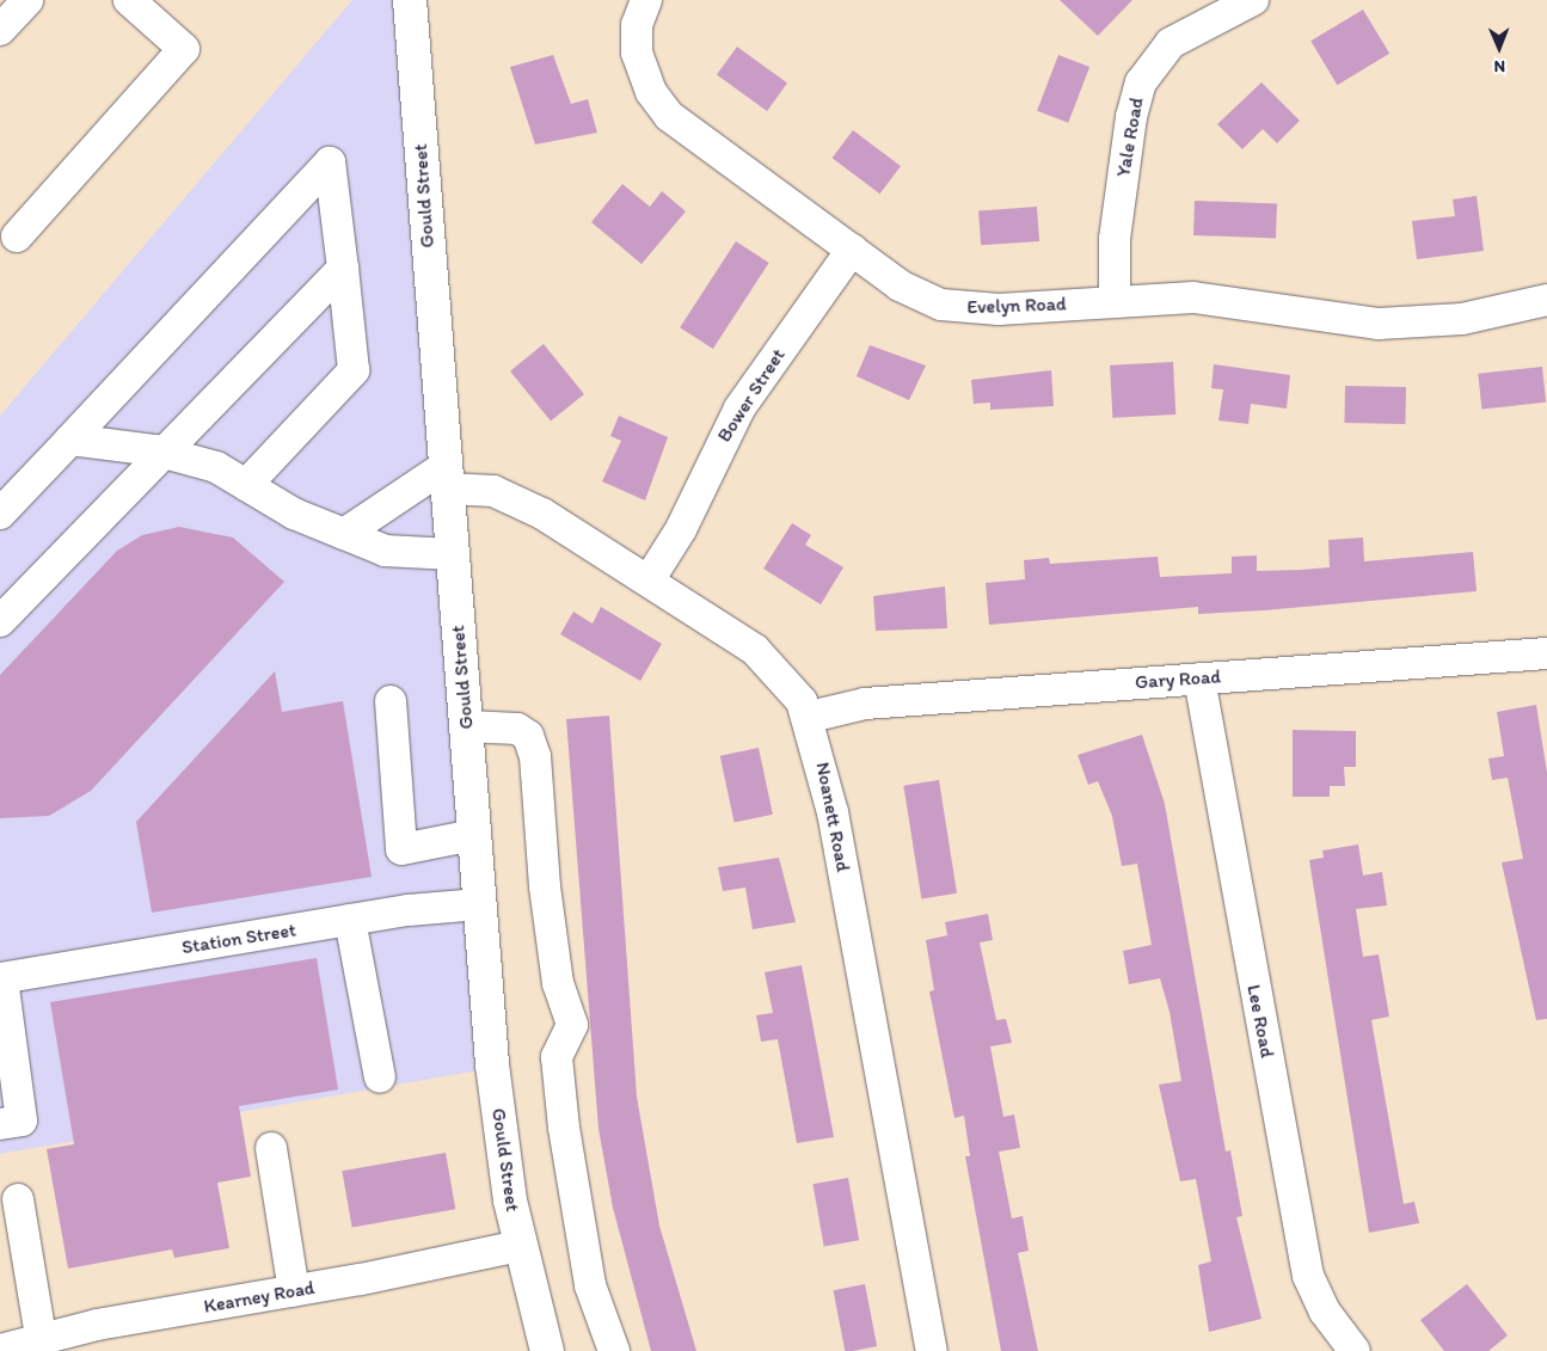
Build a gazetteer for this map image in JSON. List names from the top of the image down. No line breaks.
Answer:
{"streets":{"main road":["Gould Street"],"street":["Yale Road","Evelyn Road","Bower Street","Gary Road","Noanett Road","Station Street","Lee Road","Kearney Road"]},"crossings":[["Yale Road","Evelyn Road"],["Gould Street","Noanett Road"],["Gould Street","Station Street"],["Gould Street","Kearney Road"],["Evelyn Road","Bower Street"],["Bower Street","Noanett Road"],["Gary Road","Noanett Road"],["Gary Road","Lee Road"]],"north":"bottom"}
